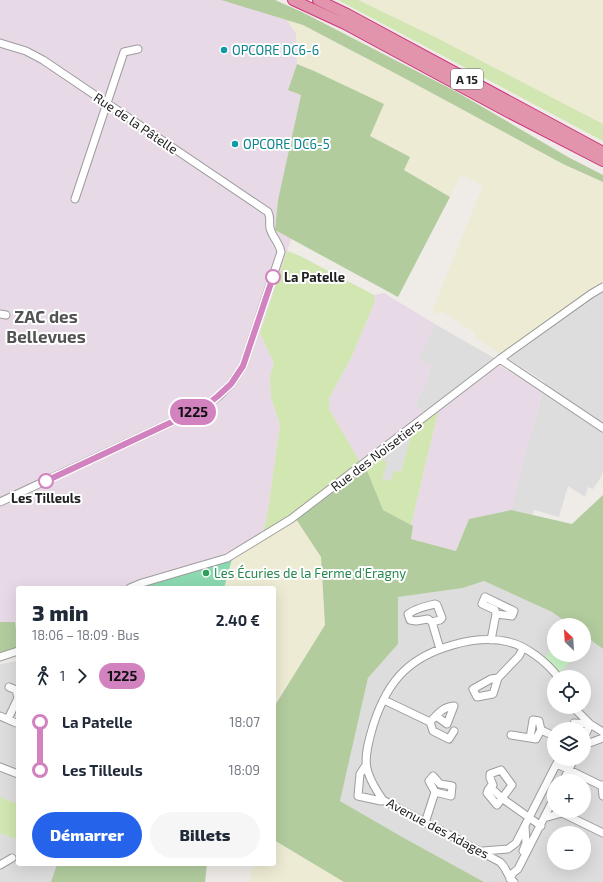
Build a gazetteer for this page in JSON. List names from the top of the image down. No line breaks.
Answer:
{"streets":{"highway":["A 15"],"street":["Rue de la Pâtelle","Rue des Noisetiers","Avenue des Adages"]},"districts":["ZAC des Bellevues"],"places":["OPCORE DC6-6","OPCORE DC6-5","La Patelle","Les Tilleuls","Les Écuries de la Ferme d'Eragny"],"lines":["bus line 1225"],"north":"top left","page":{"on_map":"1225","heading":["3 min","18:06 – 18:09 · Bus","2.40 €"],"map_buttons":["+","−"],"legs":["1","1225"],"list":[{"name":"La Patelle","value":"18:07"},{"name":"Les Tilleuls","value":"18:09"}],"buttons":["Démarrer","Billets"]}}
